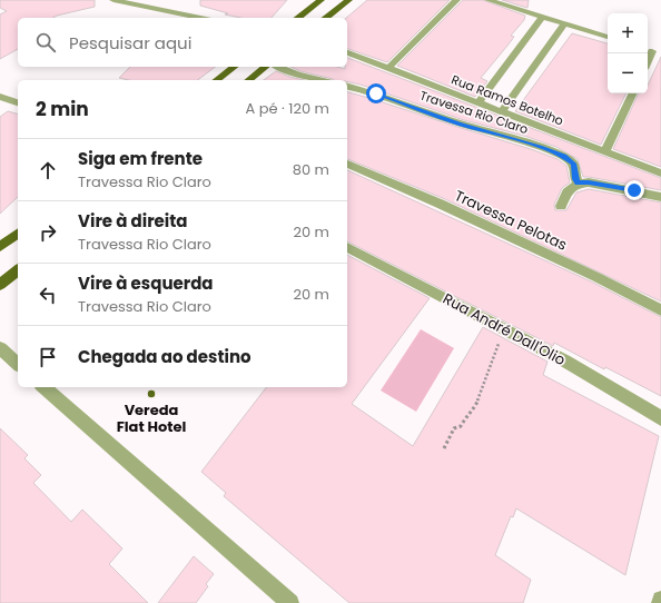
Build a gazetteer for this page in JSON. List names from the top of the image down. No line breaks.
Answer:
{"streets":{"street":["Rua Ramos Botelho","Travessa Rio Claro","Travessa Pelotas","Rua André Dall'Olio"]},"places":["Vereda Flat Hotel"],"page":{"map_buttons":["+","−"],"search":"Pesquisar aqui","heading":["2 min","A pé · 120 m"],"list":[["Siga em frente","Travessa Rio Claro","80 m"],["Vire à direita","Travessa Rio Claro","20 m"],["Vire à esquerda","Travessa Rio Claro","20 m"],"Chegada ao destino"]}}
